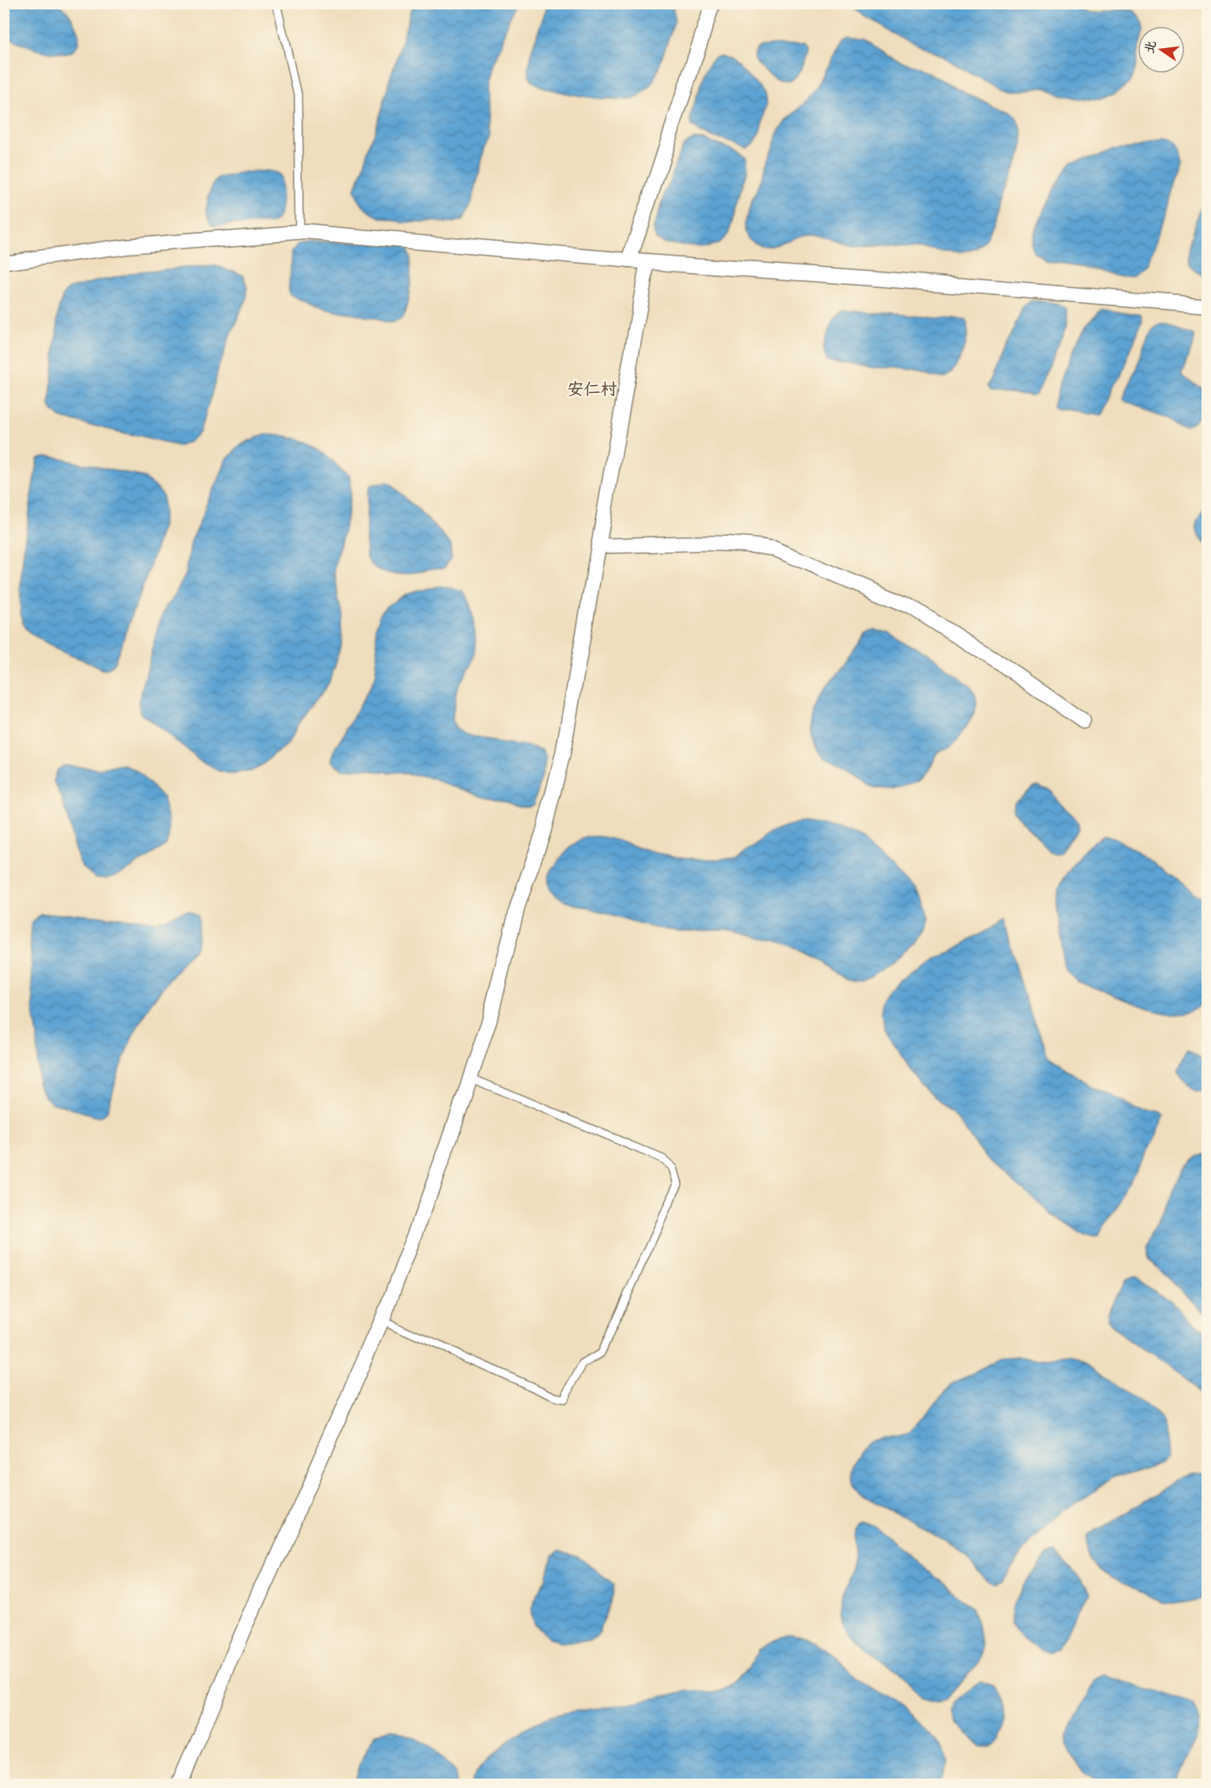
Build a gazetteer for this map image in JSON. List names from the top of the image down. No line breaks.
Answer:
{"districts":["安仁村"],"north":"left"}
